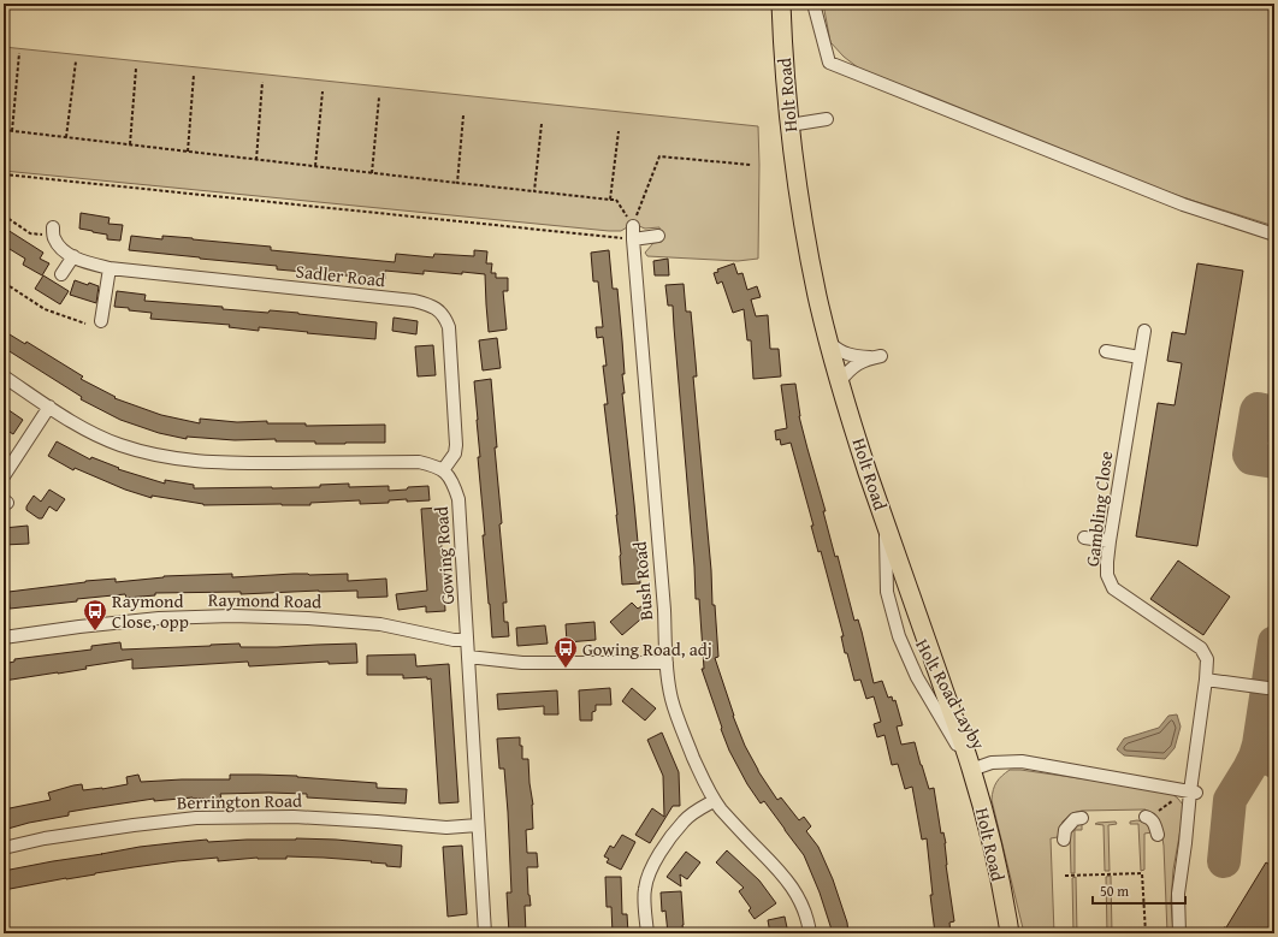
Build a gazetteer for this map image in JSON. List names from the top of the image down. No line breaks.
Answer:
{"streets":{"highway":["Holt Road"],"street":["Sadler Road","Gambling Close","Gowing Road","Bush Road","Raymond Road","Holt Road Layby","Berrington Road"]},"crossings":[["Holt Road","Holt Road Layby"],["Sadler Road","Gowing Road"],["Gowing Road","Raymond Road"],["Gowing Road","Berrington Road"]],"places":{"bus stop":["Raymond Close, opp","Gowing Road, adj"]},"scale_bar":"50 m"}
